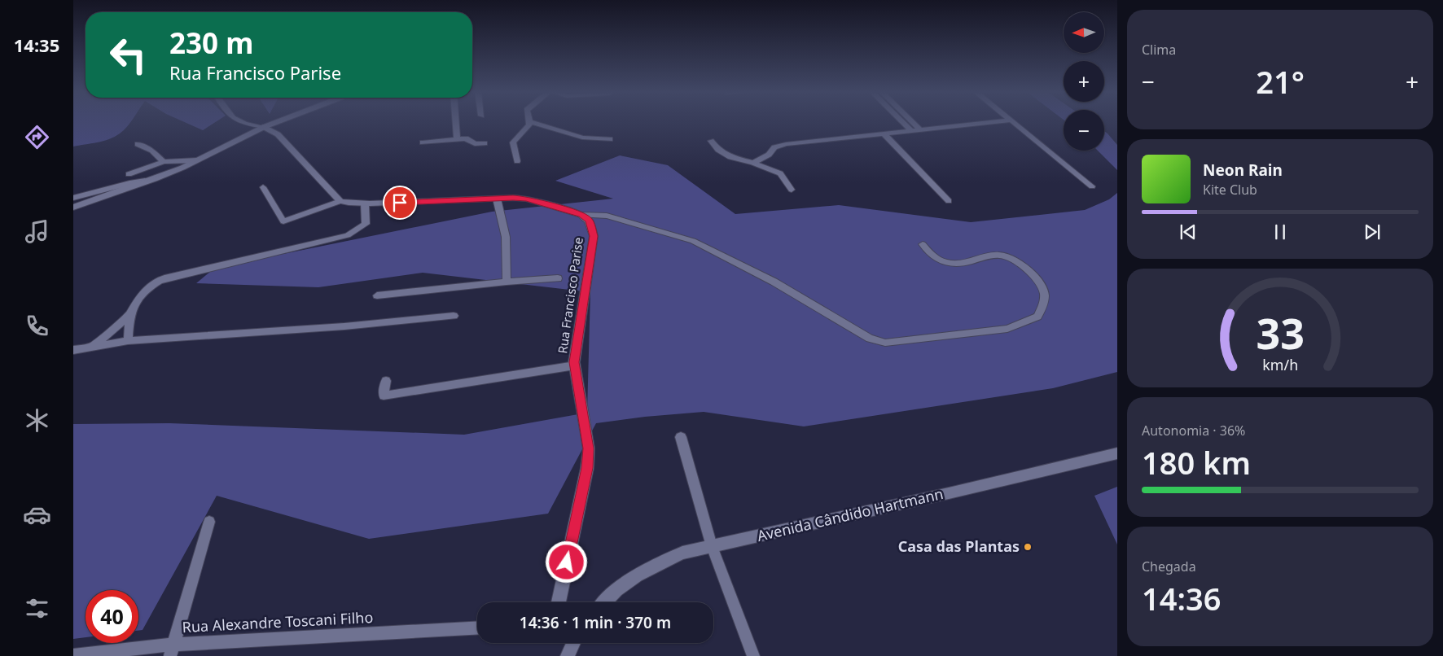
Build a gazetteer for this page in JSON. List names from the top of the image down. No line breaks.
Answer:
{"streets":{"street":["Rua Francisco Parise","Avenida Cândido Hartmann","Rua Alexandre Toscani Filho"]},"places":["Casa das Plantas"],"north":"left","page":{"tabs":"14:35","tile":["Clima",["Autonomia · 36%","180 km"],["Chegada","14:36"]],"map_buttons":["+","−"],"turn":["230 m","Rua Francisco Parise"],"heat":["−","21°","+"],"song":["Neon Rain","Kite Club"],"limit":"40","trip":"14:36 · 1 min · 370 m","gauge":["33","km/h"]}}
